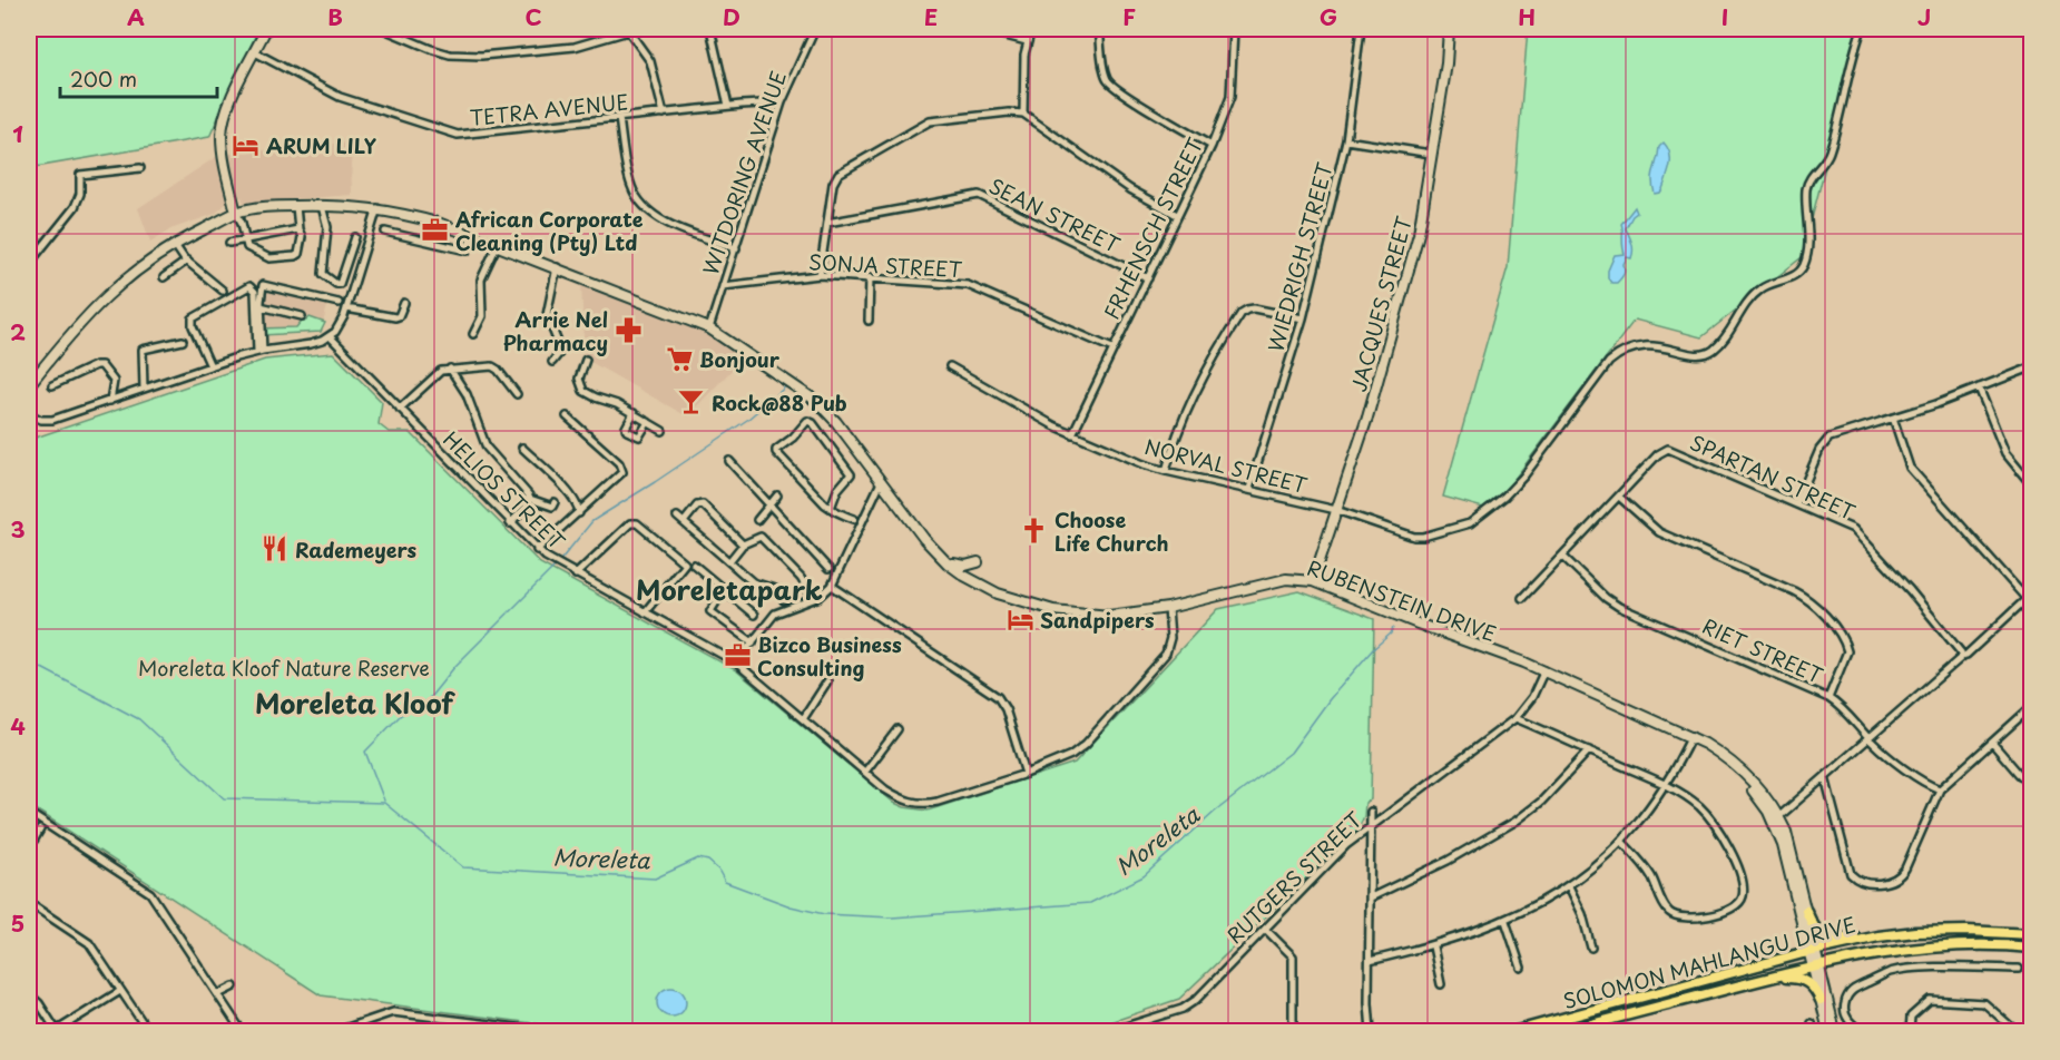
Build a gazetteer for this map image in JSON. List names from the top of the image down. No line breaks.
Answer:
{"streets":{"main road":["SOLOMON MAHLANGU DRIVE"],"street":["TETRA AVENUE","WITDORING AVENUE","SEAN STREET","FRHENSCH STREET","WIEDRIGH STREET","SONJA STREET","JACQUES STREET","NORVAL STREET","SPARTAN STREET","HELIOS STREET","RUBENSTEIN DRIVE","RIET STREET","RUTGERS STREET"]},"crossings":[["TETRA AVENUE","WITDORING AVENUE"],["WITDORING AVENUE","SONJA STREET"],["WITDORING AVENUE","RUBENSTEIN DRIVE"],["SEAN STREET","FRHENSCH STREET"],["FRHENSCH STREET","SONJA STREET"],["FRHENSCH STREET","NORVAL STREET"],["WIEDRIGH STREET","NORVAL STREET"],["JACQUES STREET","NORVAL STREET"],["JACQUES STREET","RUBENSTEIN DRIVE"],["HELIOS STREET","RUBENSTEIN DRIVE"],["RUBENSTEIN DRIVE","RUTGERS STREET"],["RUBENSTEIN DRIVE","SOLOMON MAHLANGU DRIVE"]],"districts":["Moreletapark","Moreleta Kloof"],"water":["Moreleta"],"parks":["Moreleta Kloof Nature Reserve"],"places":{"hotel":["ARUM LILY","Sandpipers"],"office":["African Corporate Cleaning (Pty) Ltd","Bizco Business Consulting"],"pharmacy":["Arrie Nel Pharmacy"],"supermarket":["Bonjour"],"bar":["Rock@88 Pub"],"church":["Choose Life Church"],"restaurant":["Rademeyers"]},"scale_bar":"200 m","grid":{"columns":["A","B","C","D","E","F","G","H","I","J"],"rows":["1","2","3","4","5"]}}
